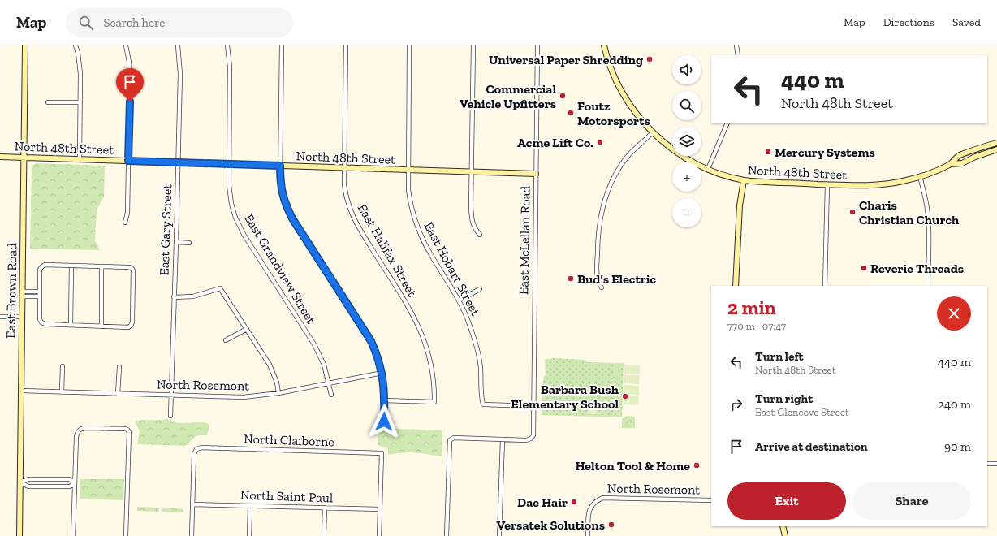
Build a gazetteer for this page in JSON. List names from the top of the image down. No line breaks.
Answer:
{"streets":{"street":["North 48th Street","East Gary Street","East McLellan Road","East Halifax Street","East Grandview Street","East Hobart Street","East Brown Road","North Rosemont","North Claiborne","North Saint Paul"]},"crossings":[["North 48th Street","East Gary Street"],["North 48th Street","East McLellan Road"],["North 48th Street","East Halifax Street"],["North 48th Street","East Grandview Street"],["North 48th Street","East Hobart Street"],["North 48th Street","East Brown Road"],["East Gary Street","North Rosemont"],["East McLellan Road","East Hobart Street"],["East Grandview Street","North Rosemont"],["East Brown Road","North Rosemont"],["North Claiborne","North Saint Paul"]],"places":["Universal Paper Shredding","Commercial Vehicle Upfitters","Foutz Motorsports","Acme Lift Co.","Mercury Systems","Charis Christian Church","Reverie Threads","Bud's Electric","Barbara Bush Elementary School","Helton Tool & Home","Dae Hair","Versatek Solutions"],"page":{"header":"Map","search":"Search here","nav":["Map","Directions","Saved"],"map_buttons":["+","−"],"turn":["440 m","North 48th Street"],"heading":["2 min","770 m · 07:47"],"list":[{"name":"Turn left","note":"North 48th Street","value":"440 m"},{"name":"Turn right","note":"East Glencove Street","value":"240 m"},{"name":"Arrive at destination","value":"90 m"}],"buttons":["Exit","Share"]}}
